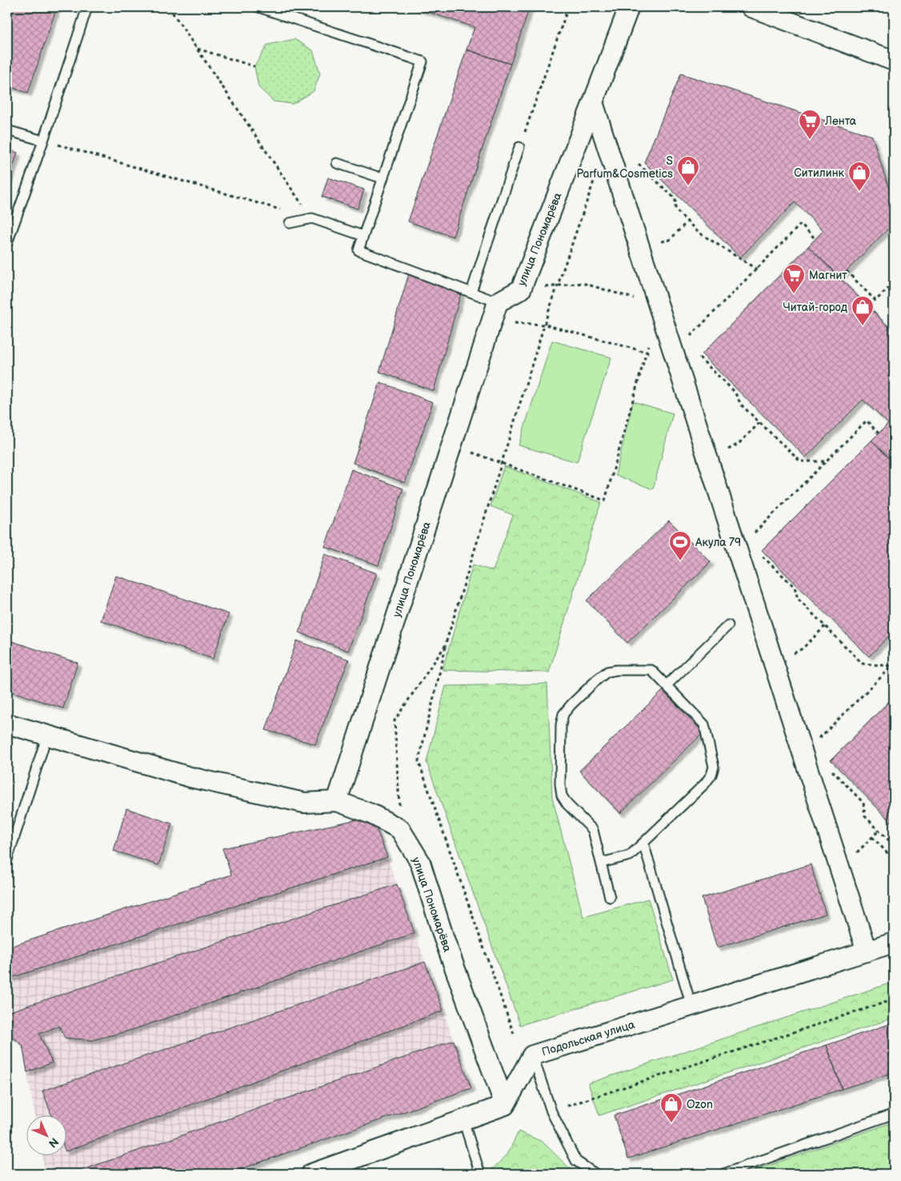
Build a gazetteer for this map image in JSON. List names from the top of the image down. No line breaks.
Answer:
{"streets":{"street":["улица Пономарёва","Подольская улица"]},"crossings":[["улица Пономарёва","Подольская улица"]],"places":{"supermarket":["Лента","Магнит"],"shop":["S Parfum&Cosmetics","Ситилинк","Читай-город","Ozon"],"sports":["Акула 79"]},"north":"bottom right"}
